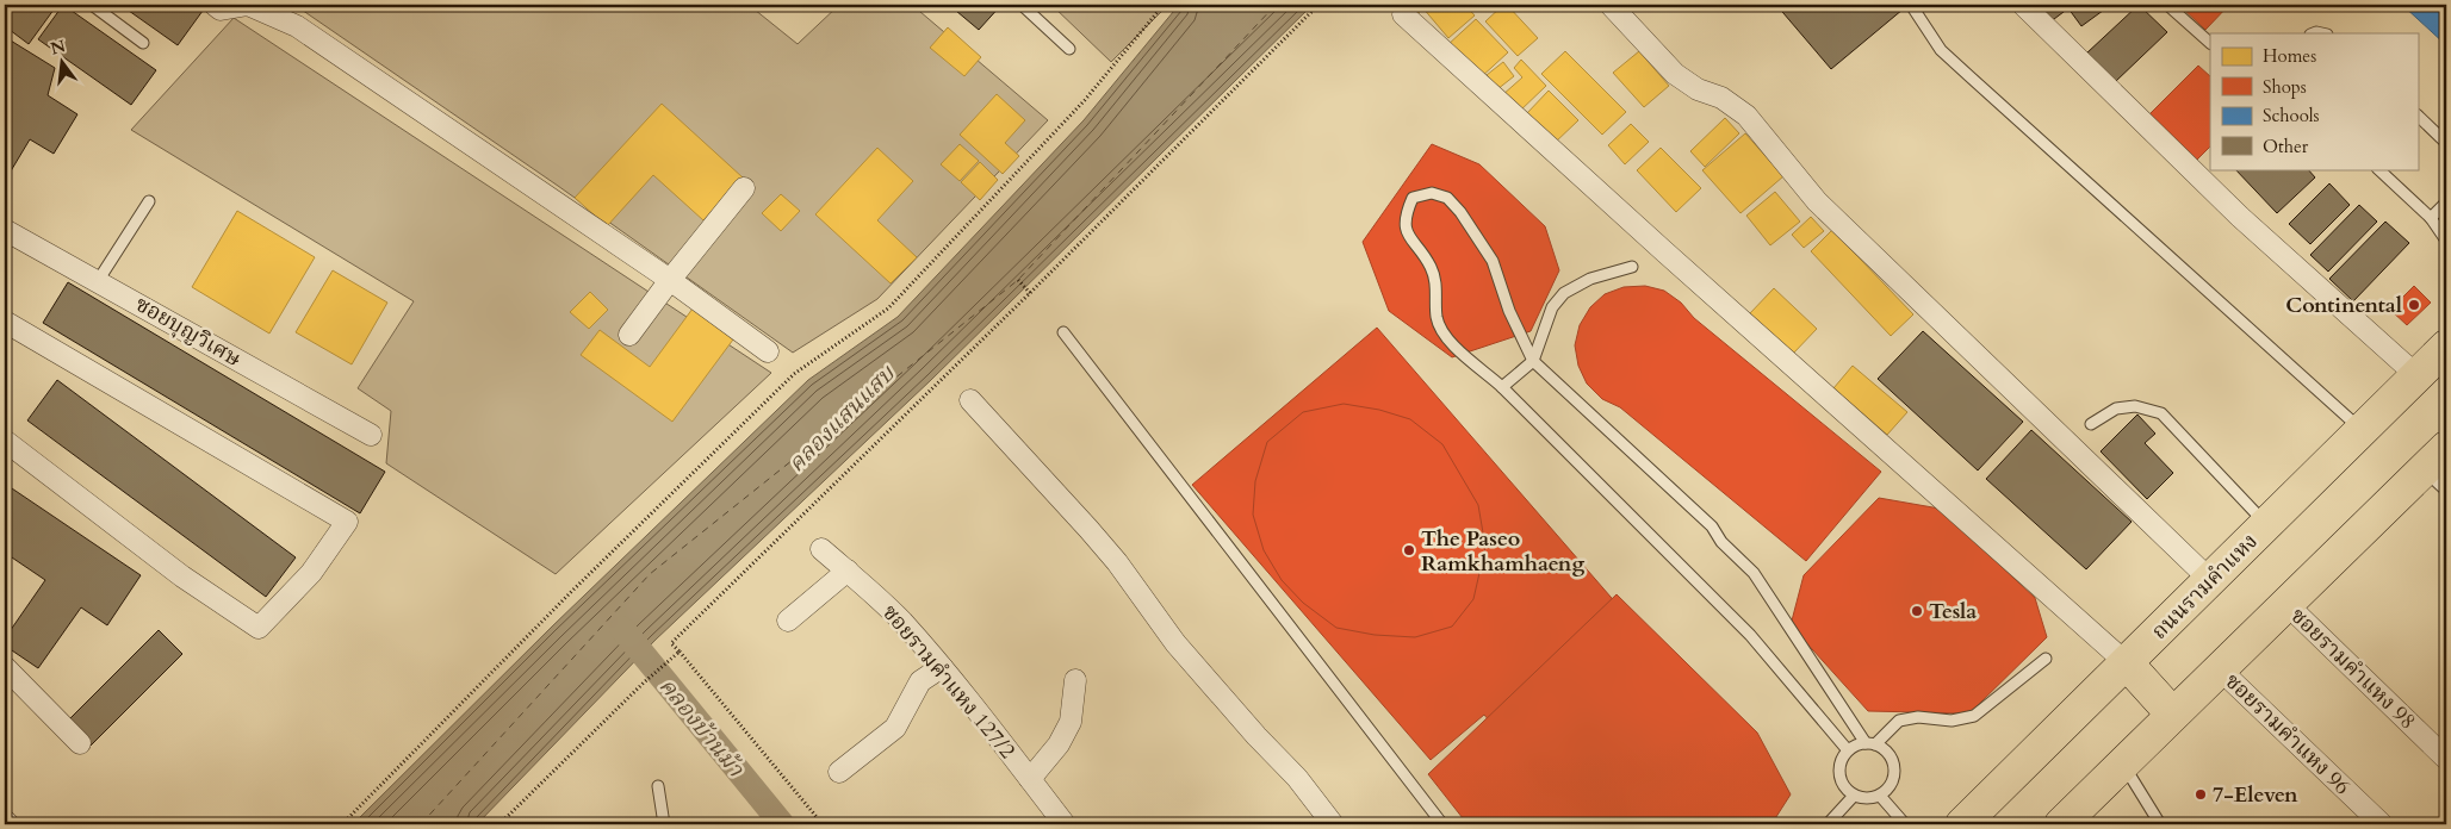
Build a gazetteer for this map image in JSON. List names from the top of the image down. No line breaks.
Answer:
{"streets":{"main road":["ถนนรามคำแหง"],"street":["ซอยบุญวิเศษ","ซอยรามคําแหง 98","ซอยรามคำแหง 127/2","ซอยรามคําแหง 96"]},"water":["คลองแสนแสบ","คลองบ้านม้า"],"places":["Continental","The Paseo Ramkhamhaeng","Tesla","7-Eleven"],"legend":["Homes","Shops","Schools","Other"],"north":"top"}
